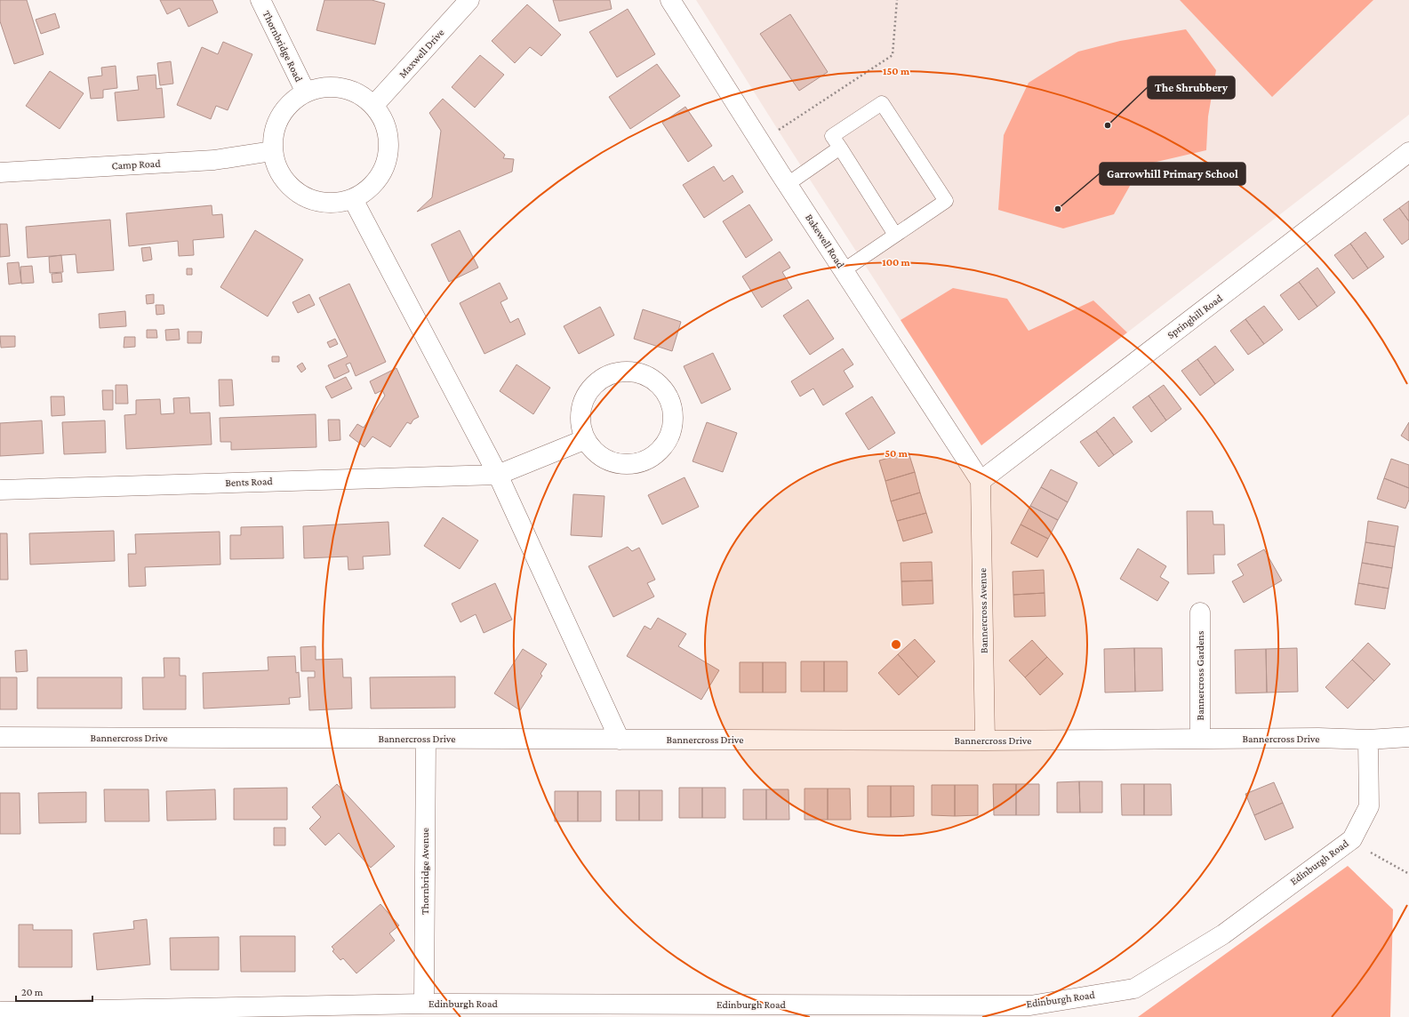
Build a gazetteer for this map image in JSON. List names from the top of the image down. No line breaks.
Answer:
{"streets":{"street":["Thornbridge Road","Maxwell Drive","Camp Road","Bakewell Road","Springhill Road","Bents Road","Bannercross Avenue","Bannercross Gardens","Bannercross Drive","Edinburgh Road","Thornbridge Avenue"]},"crossings":[["Thornbridge Road","Maxwell Drive"],["Thornbridge Road","Camp Road"],["Maxwell Drive","Camp Road"],["Bakewell Road","Springhill Road"],["Bakewell Road","Bannercross Avenue"],["Springhill Road","Bannercross Avenue"],["Bannercross Avenue","Bannercross Drive"],["Bannercross Gardens","Bannercross Drive"],["Bannercross Drive","Edinburgh Road"],["Bannercross Drive","Thornbridge Avenue"],["Edinburgh Road","Thornbridge Avenue"]],"places":["The Shrubbery","Garrowhill Primary School"],"scale_bar":"20 m","rings":["150 m","100 m","50 m"]}
